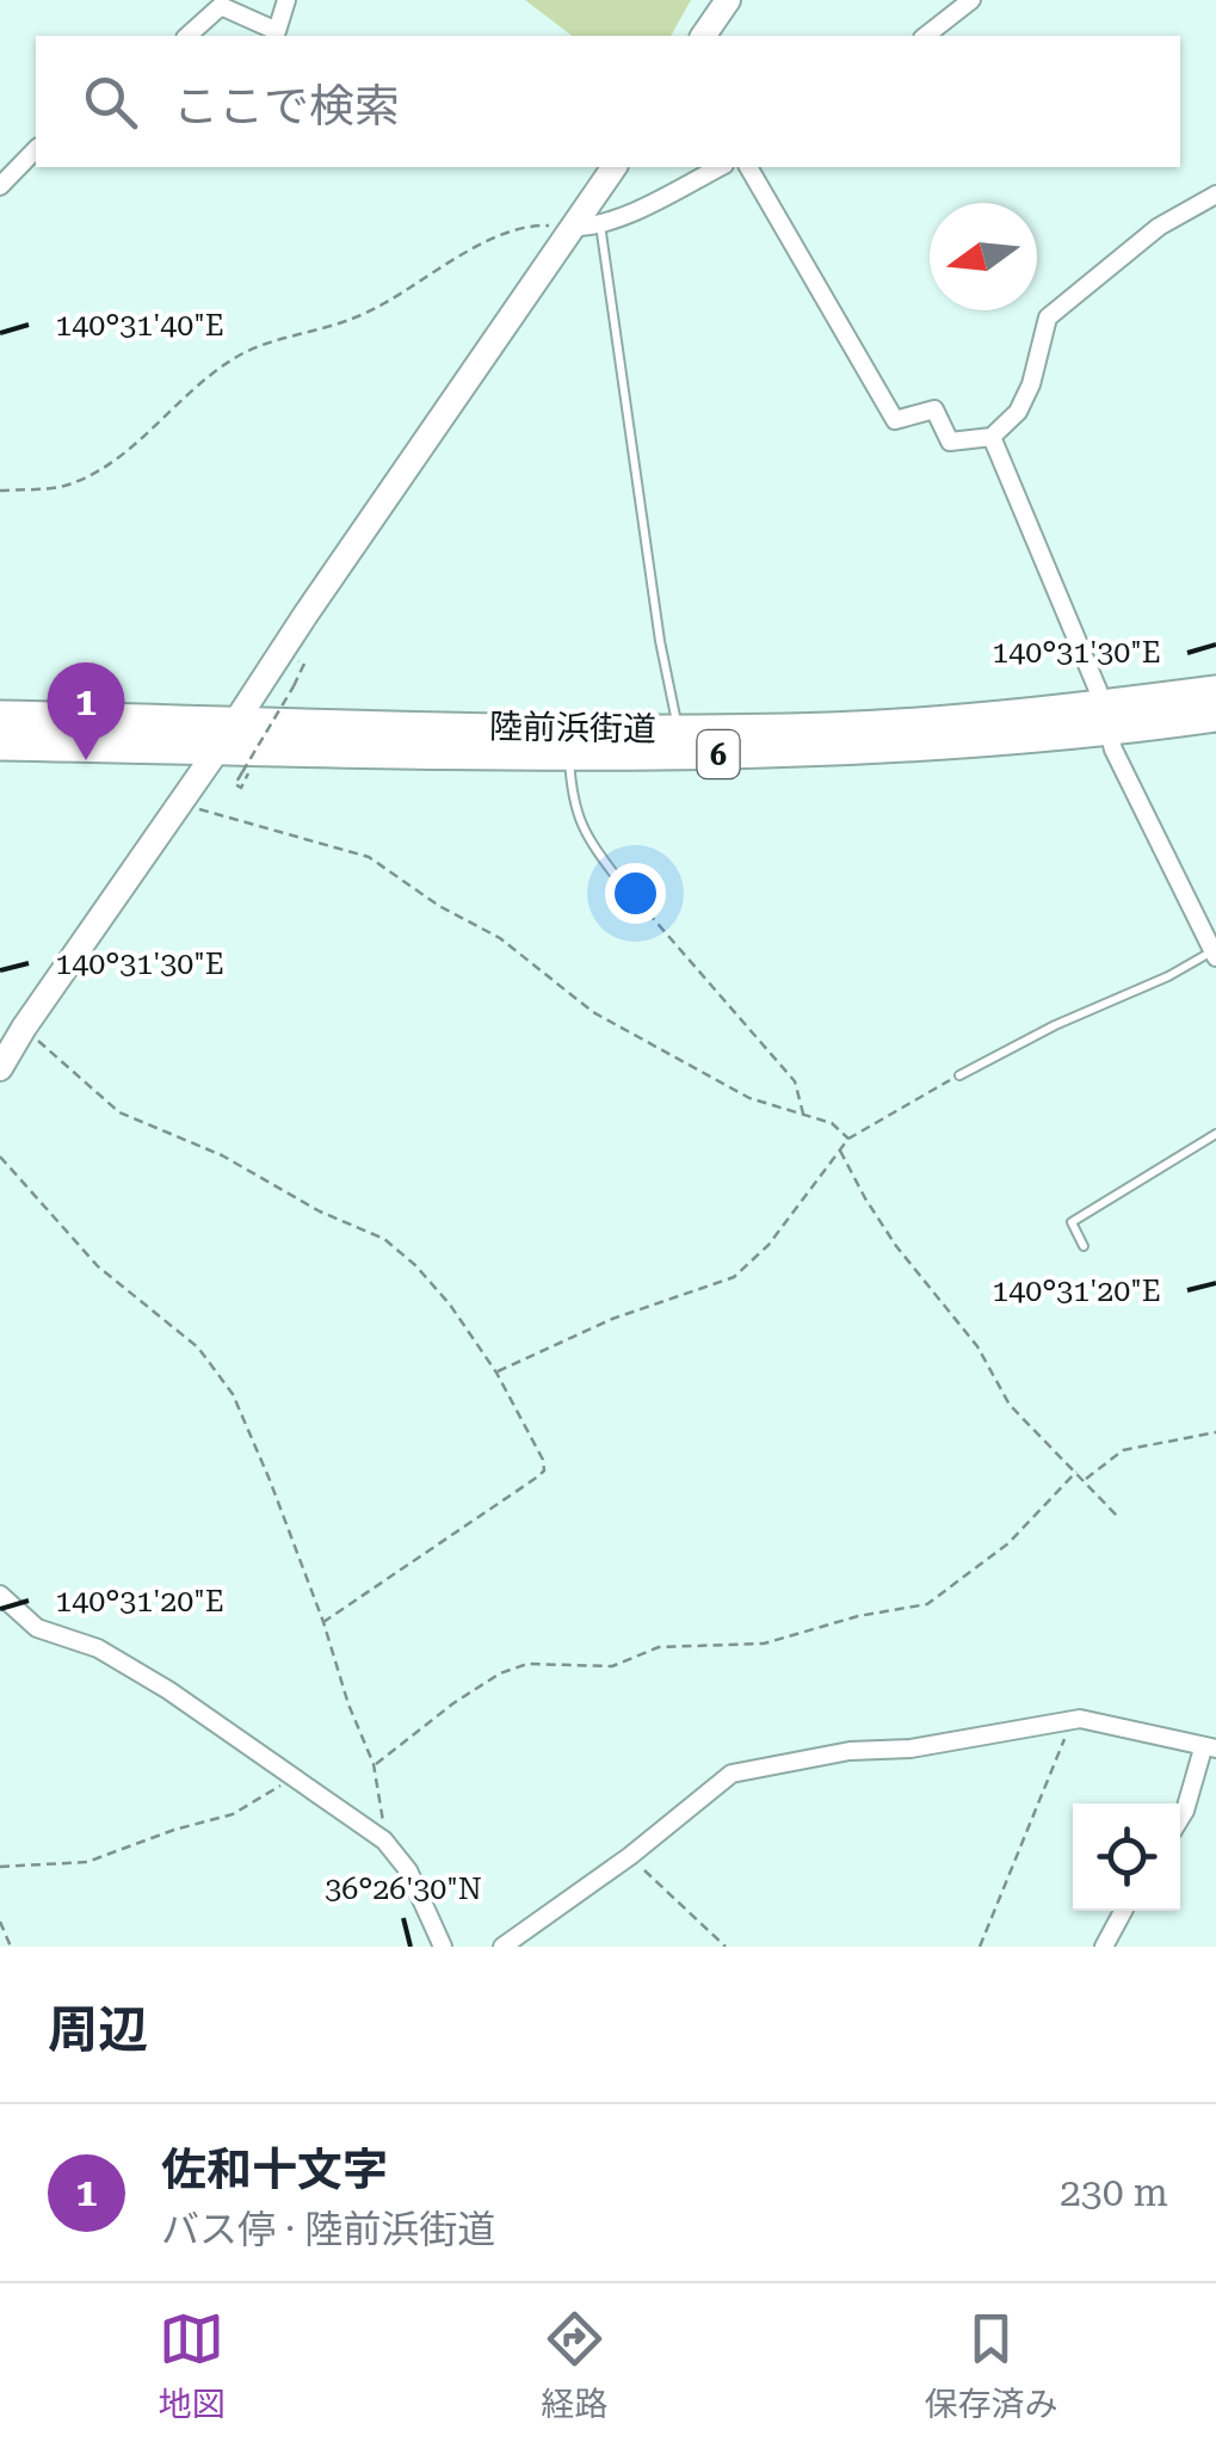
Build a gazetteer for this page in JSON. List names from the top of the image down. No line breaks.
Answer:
{"streets":{"highway":["陸前浜街道","6"]},"north":"left","page":{"search":"ここで検索","pins":"1","heading":"周辺","list":[{"mark":"1","name":"佐和十文字","note":"バス停 · 陸前浜街道","value":"230 m"}],"nav":["地図","経路","保存済み"]},"coordinates":["140°31'40\"E","140°31'30\"E","140°31'20\"E","36°26'30\"N"]}
